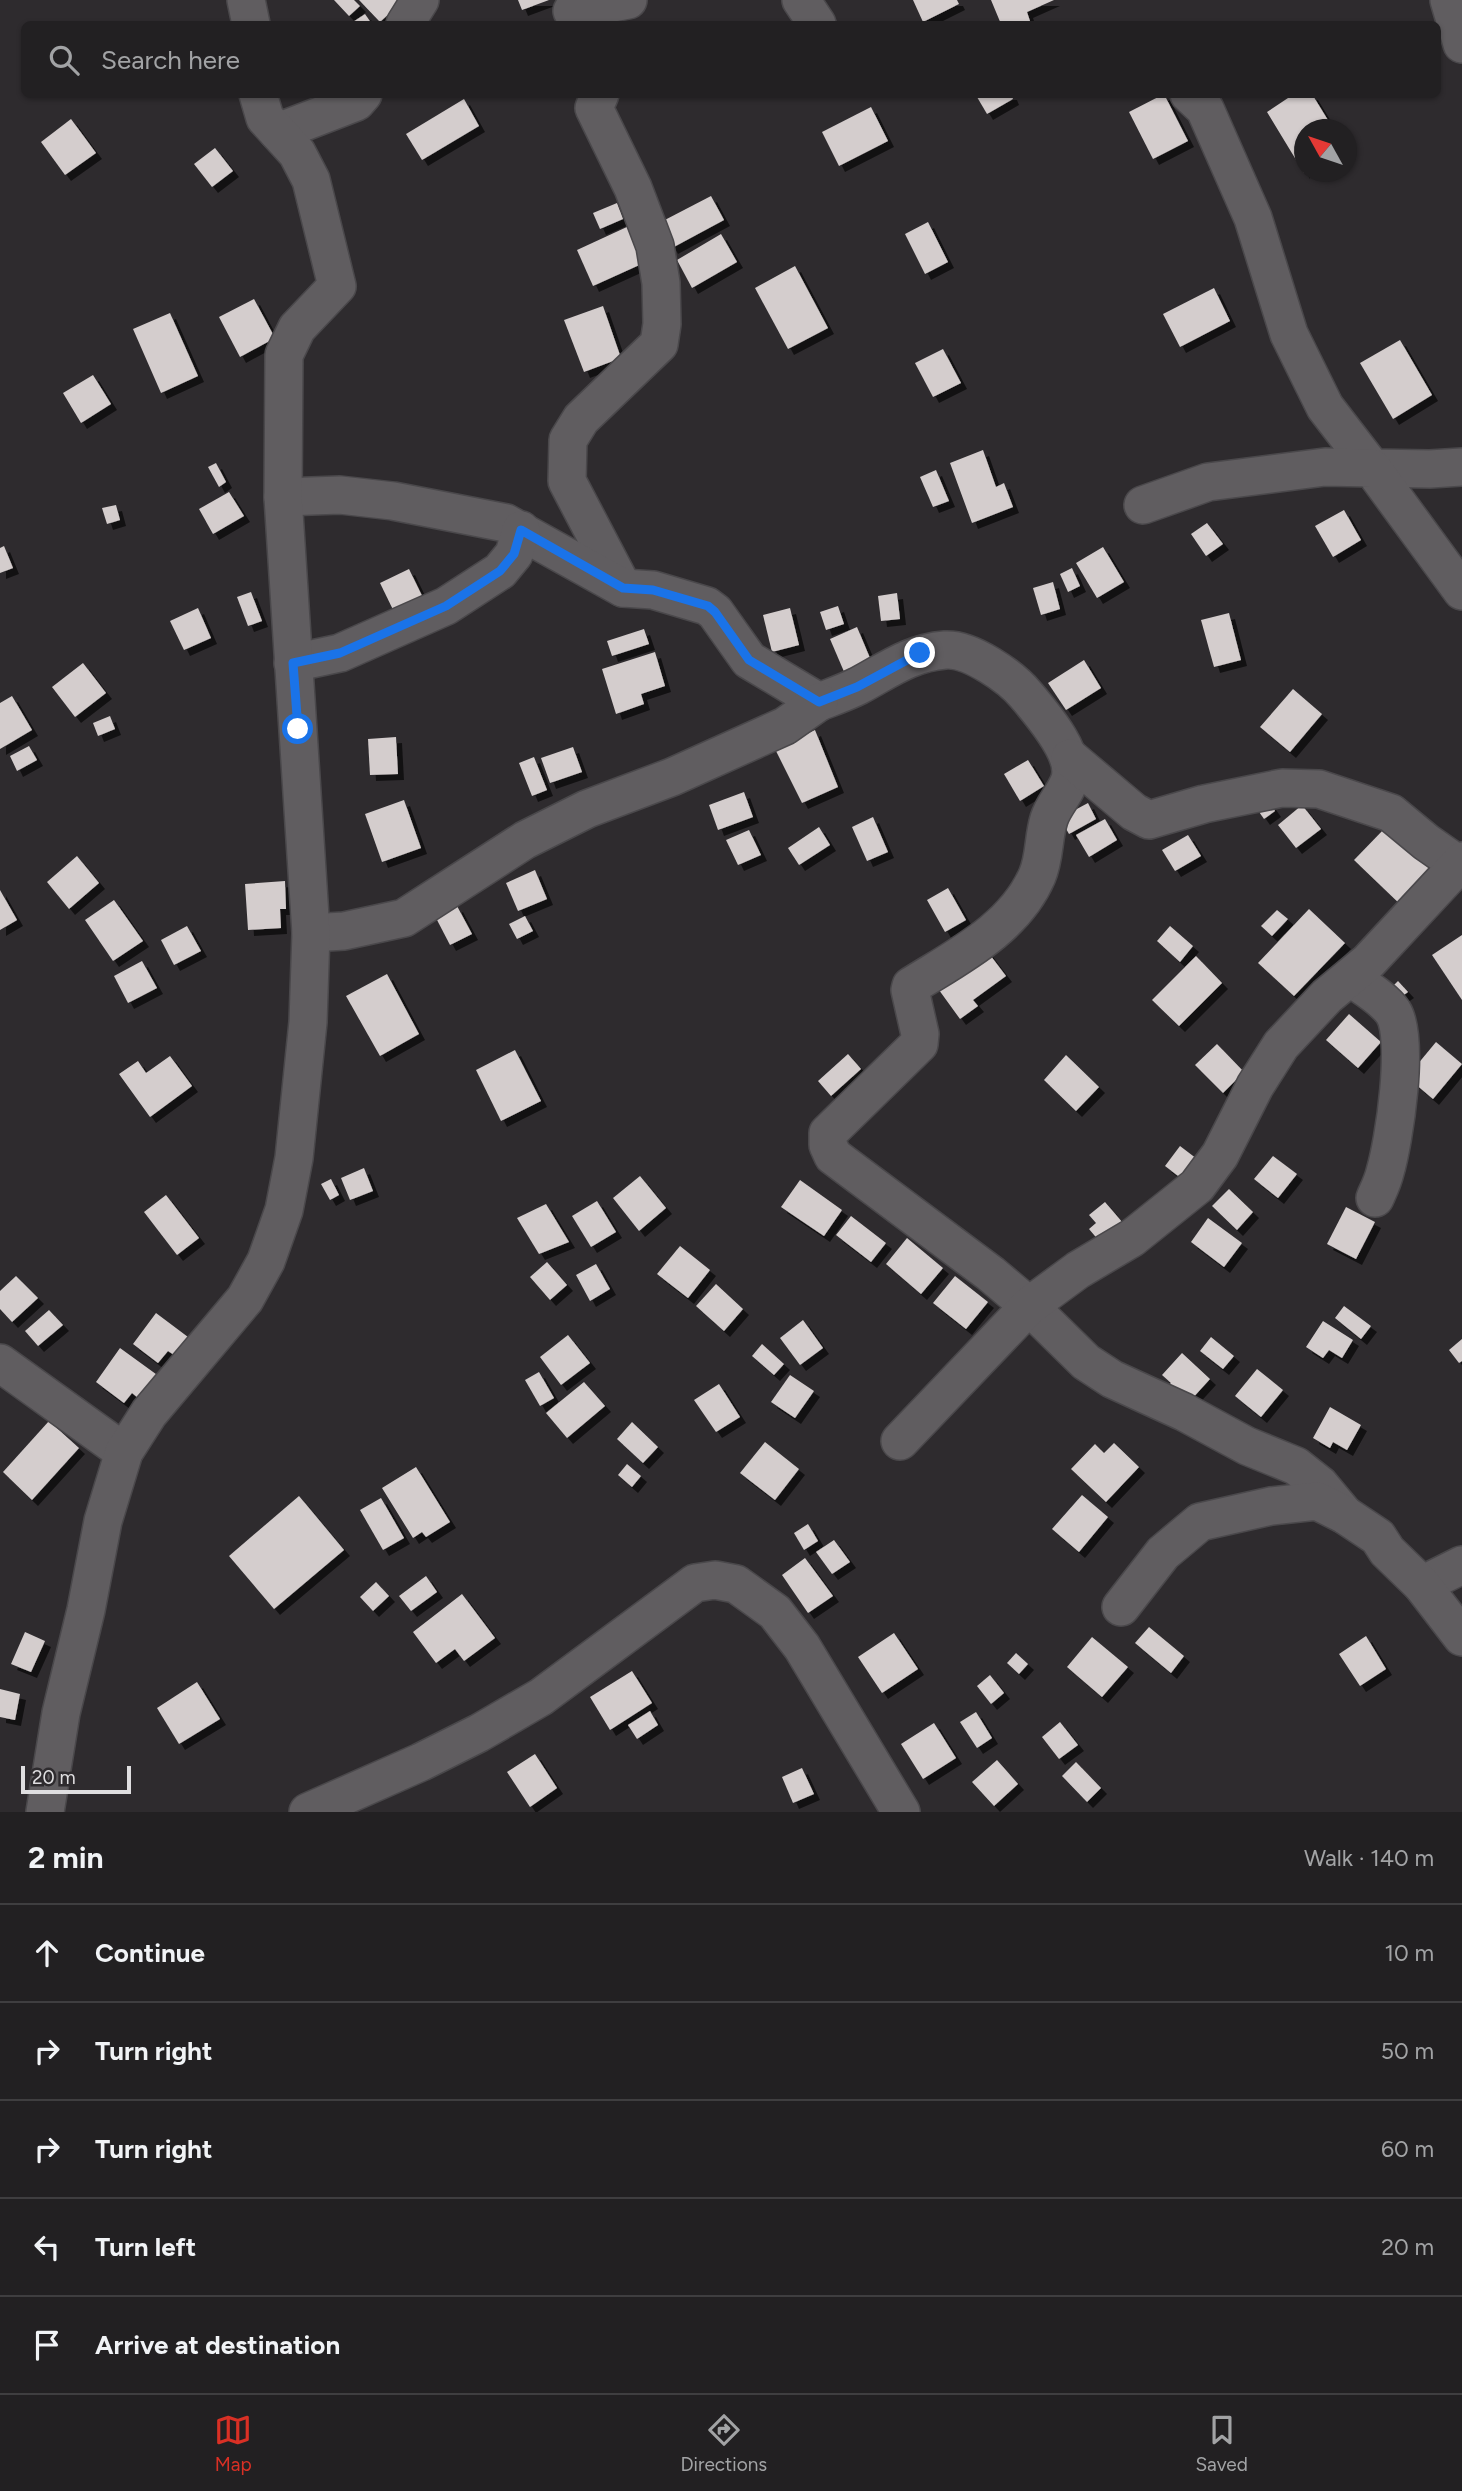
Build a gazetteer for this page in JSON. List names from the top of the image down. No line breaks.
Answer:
{"scale_bar":"20 m","north":"top left","page":{"search":"Search here","scale":"20 m","heading":["2 min","Walk · 140 m"],"list":[["Continue","10 m"],["Turn right","50 m"],["Turn right","60 m"],["Turn left","20 m"],"Arrive at destination"],"nav":["Map","Directions","Saved"]}}
